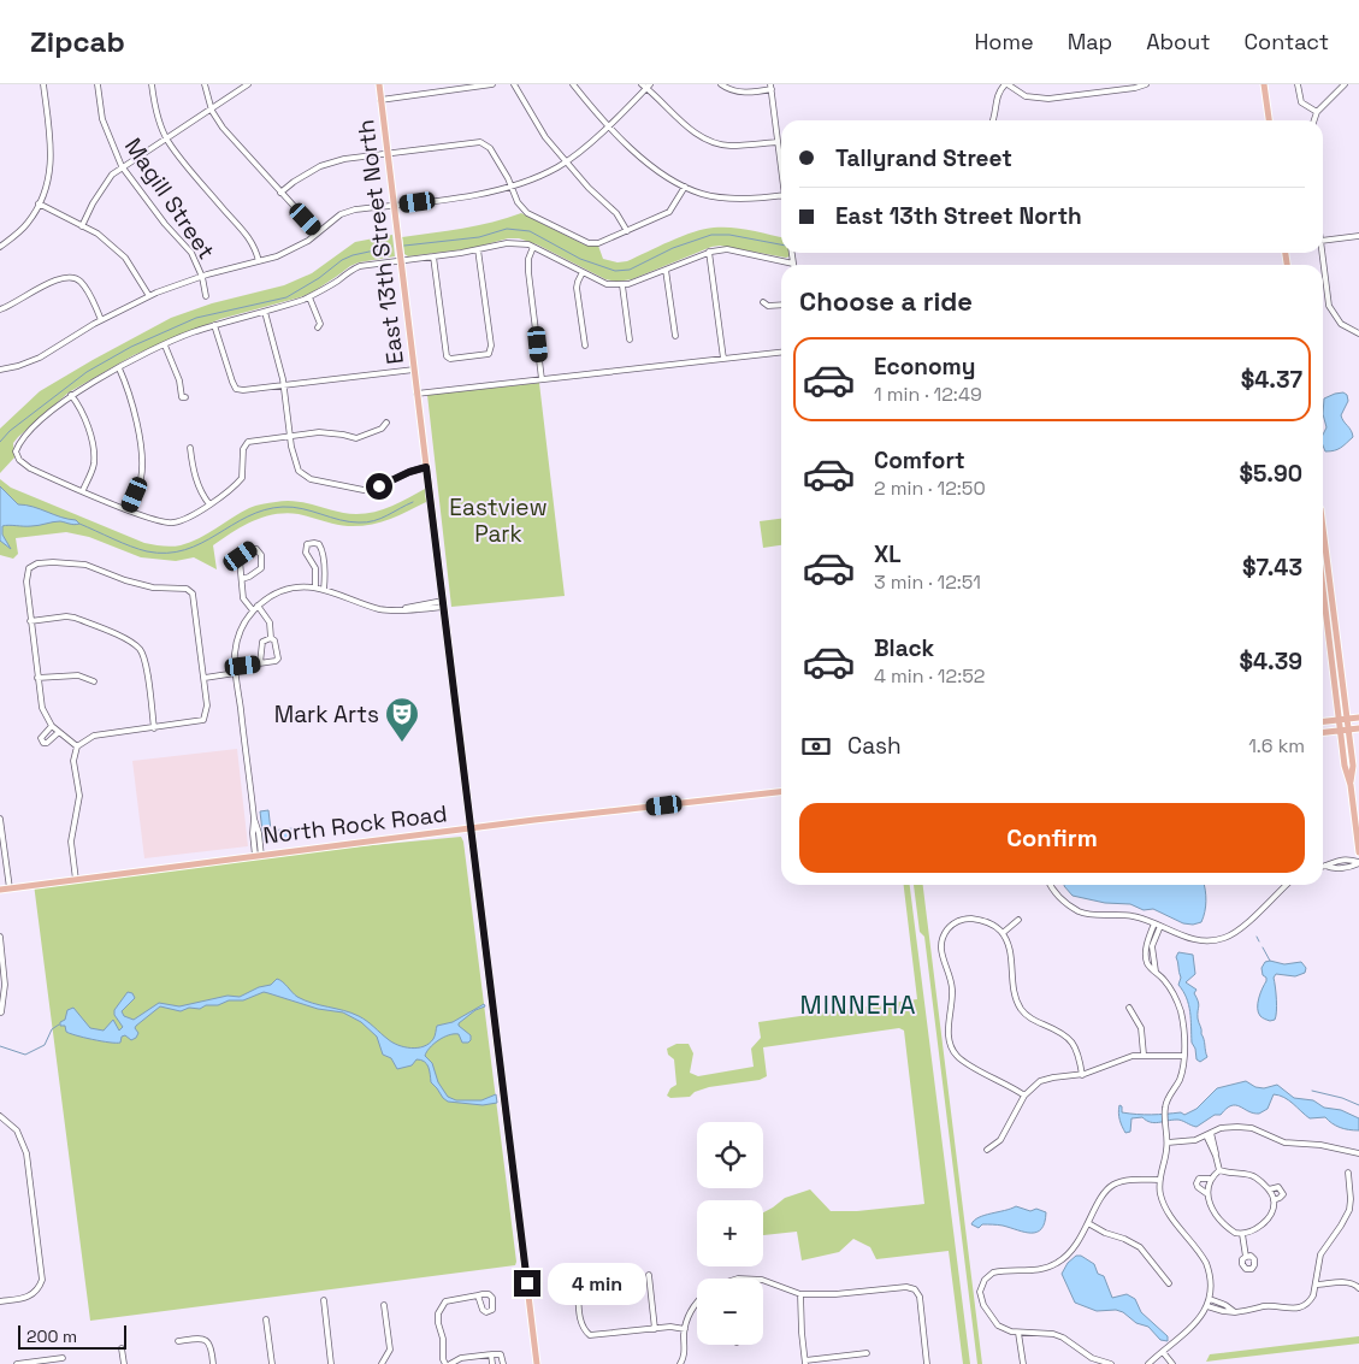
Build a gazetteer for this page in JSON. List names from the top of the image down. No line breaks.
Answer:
{"streets":{"main road":["East 13th Street North","North Rock Road"],"street":["Magill Street"]},"crossings":[["East 13th Street North","North Rock Road"]],"districts":["MINNEHA"],"parks":["Eastview Park"],"places":{"theatre":["Mark Arts"]},"scale_bar":"200 m","page":{"header":"Zipcab","nav":["Home","Map","About","Contact"],"banner":["Tallyrand Street","East 13th Street North"],"heading":"Choose a ride","list":[{"name":"Economy","note":"1 min · 12:49","value":"$4.37"},{"name":"Comfort","note":"2 min · 12:50","value":"$5.90"},{"name":"XL","note":"3 min · 12:51","value":"$7.43"},{"name":"Black","note":"4 min · 12:52","value":"$4.39"}],"pay":["Cash","1.6 km"],"buttons":"Confirm","map_buttons":["+","−"],"bubble":"4 min","scale":"200 m"}}
